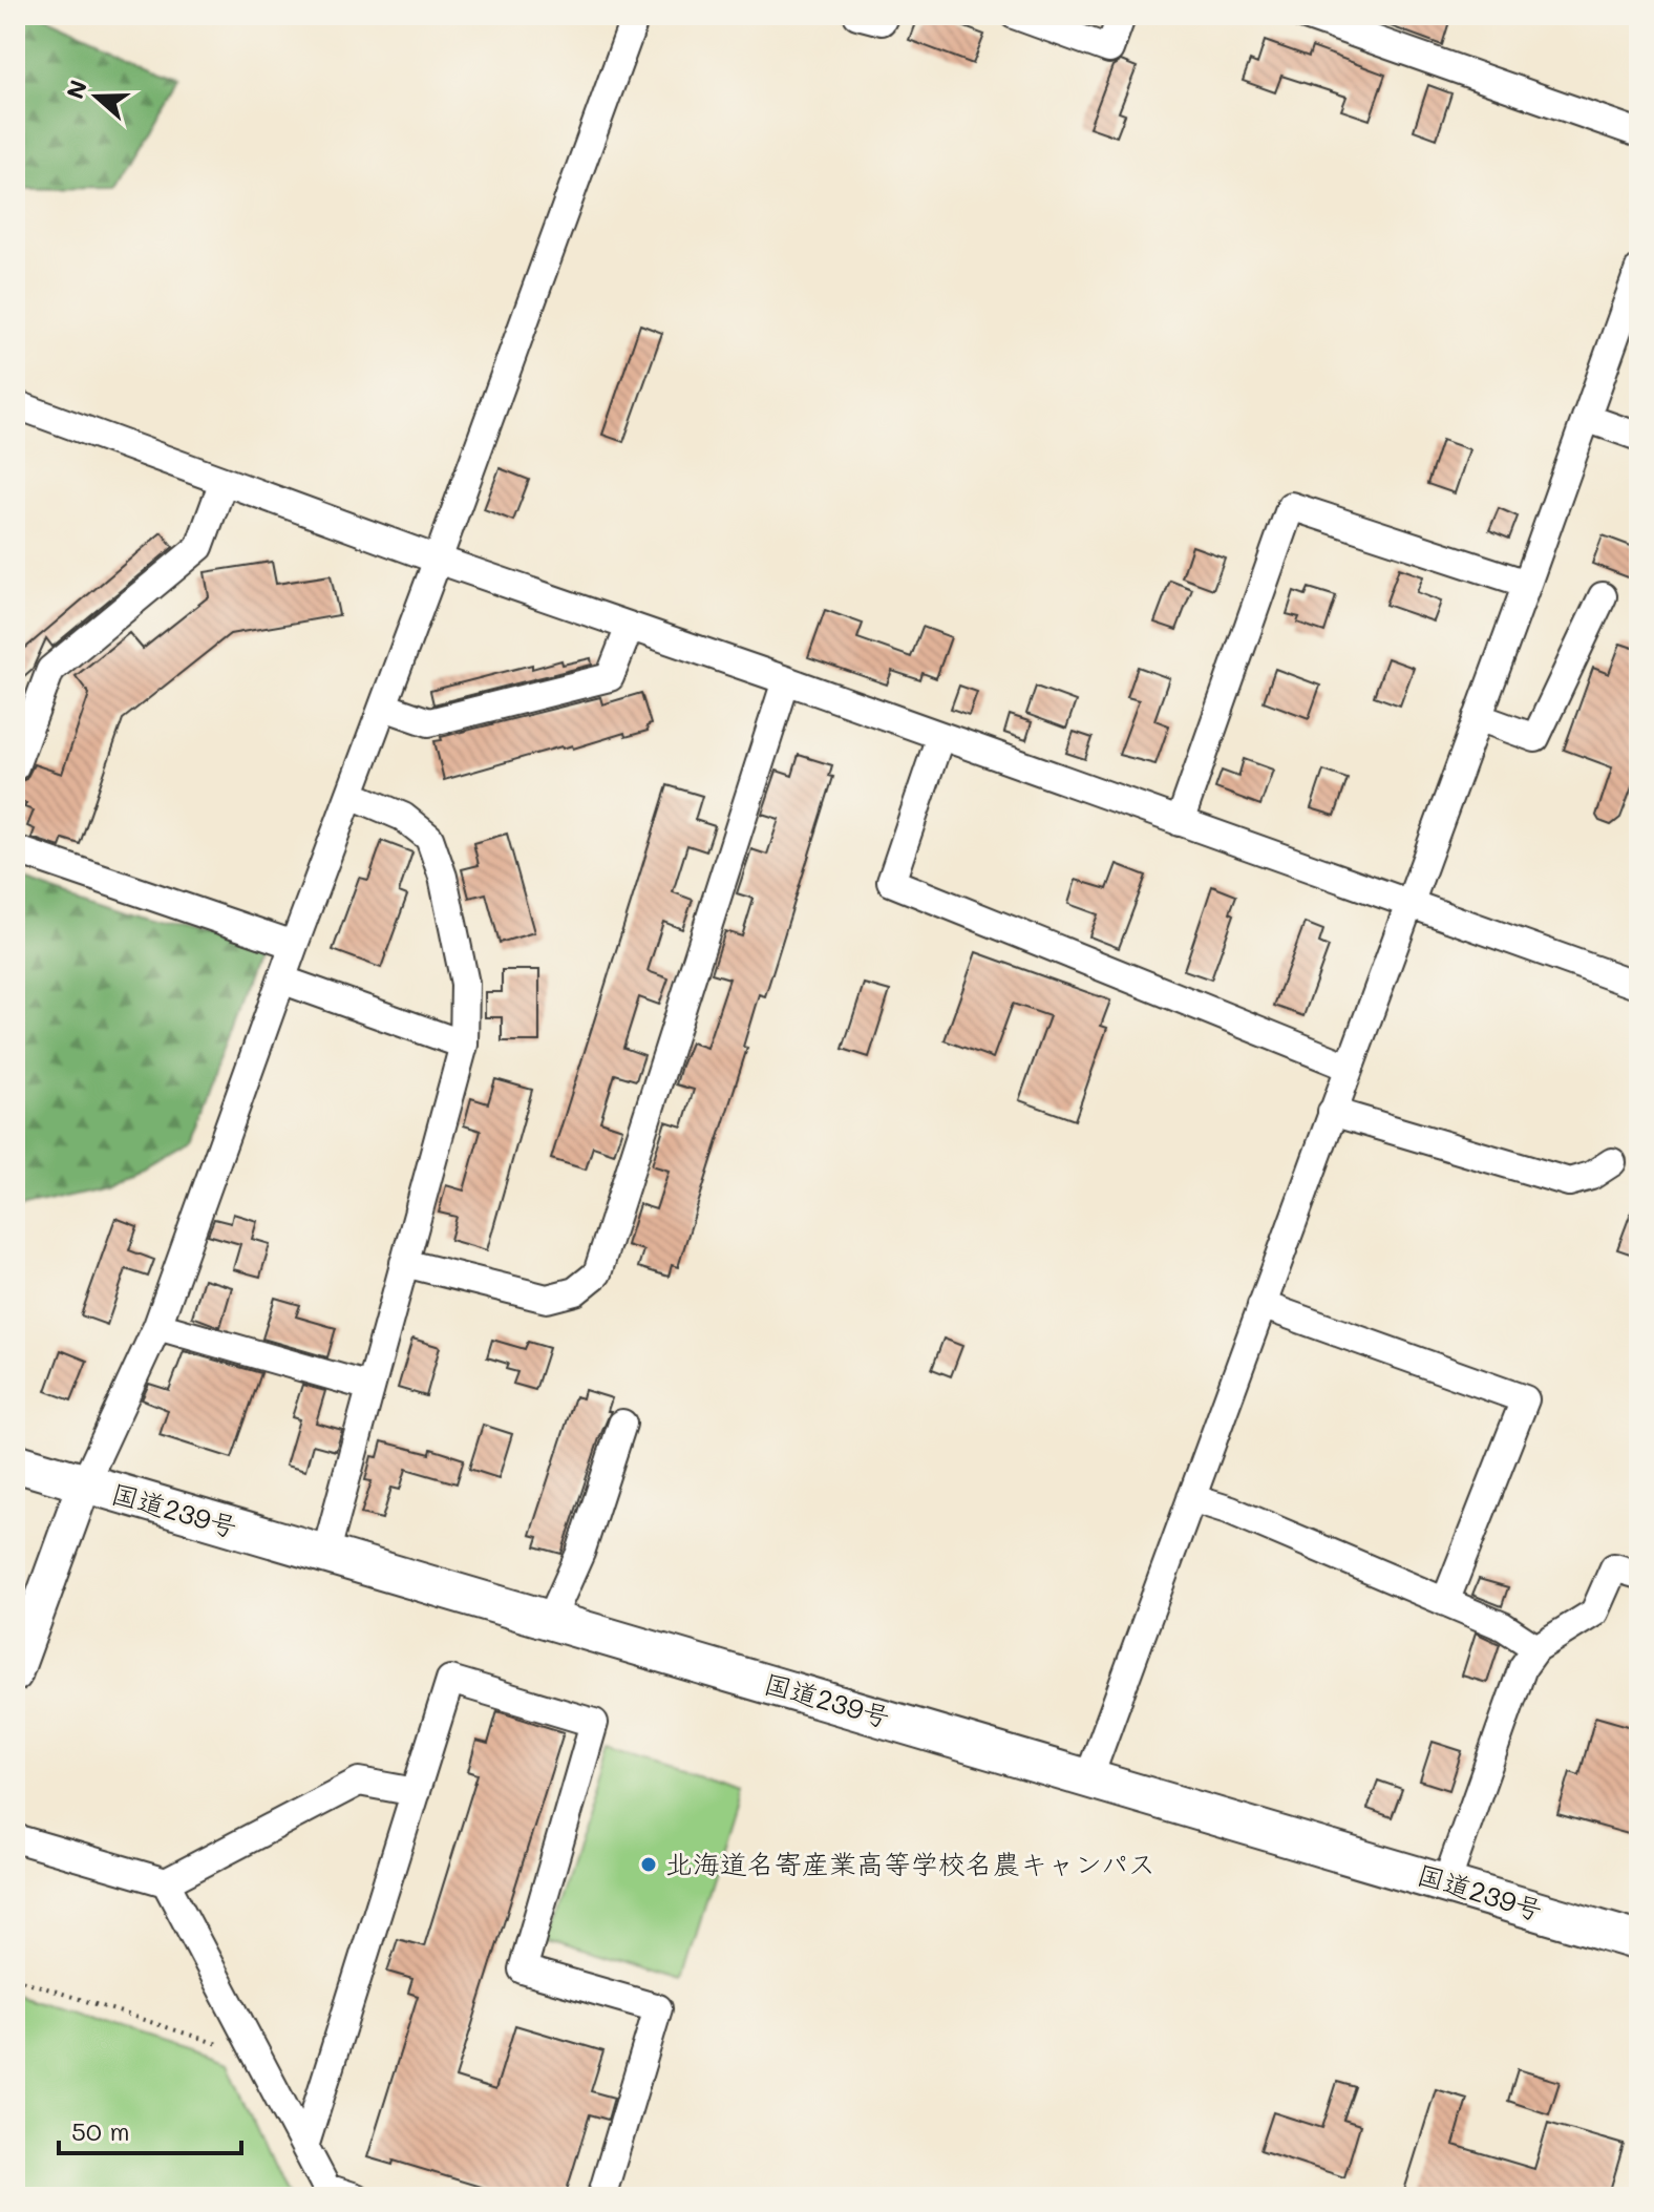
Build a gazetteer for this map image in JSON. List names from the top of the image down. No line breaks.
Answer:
{"streets":{"highway":["国道239号"]},"places":["北海道名寄産業高等学校名農キャンパス"],"scale_bar":"50 m","north":"left"}
